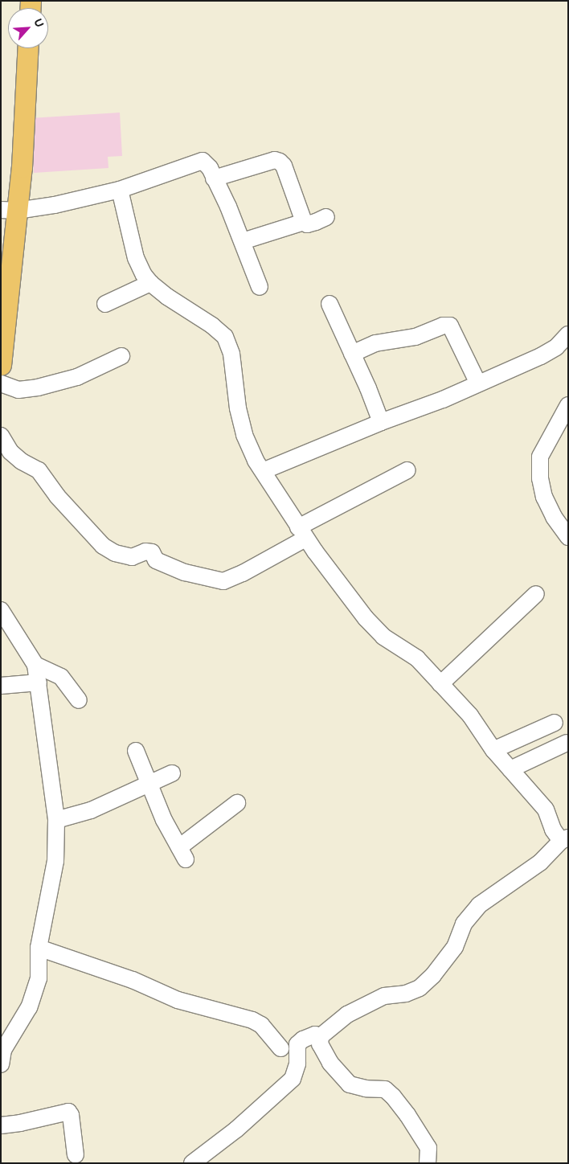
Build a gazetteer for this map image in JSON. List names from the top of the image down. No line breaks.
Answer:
{"north":"top right"}
